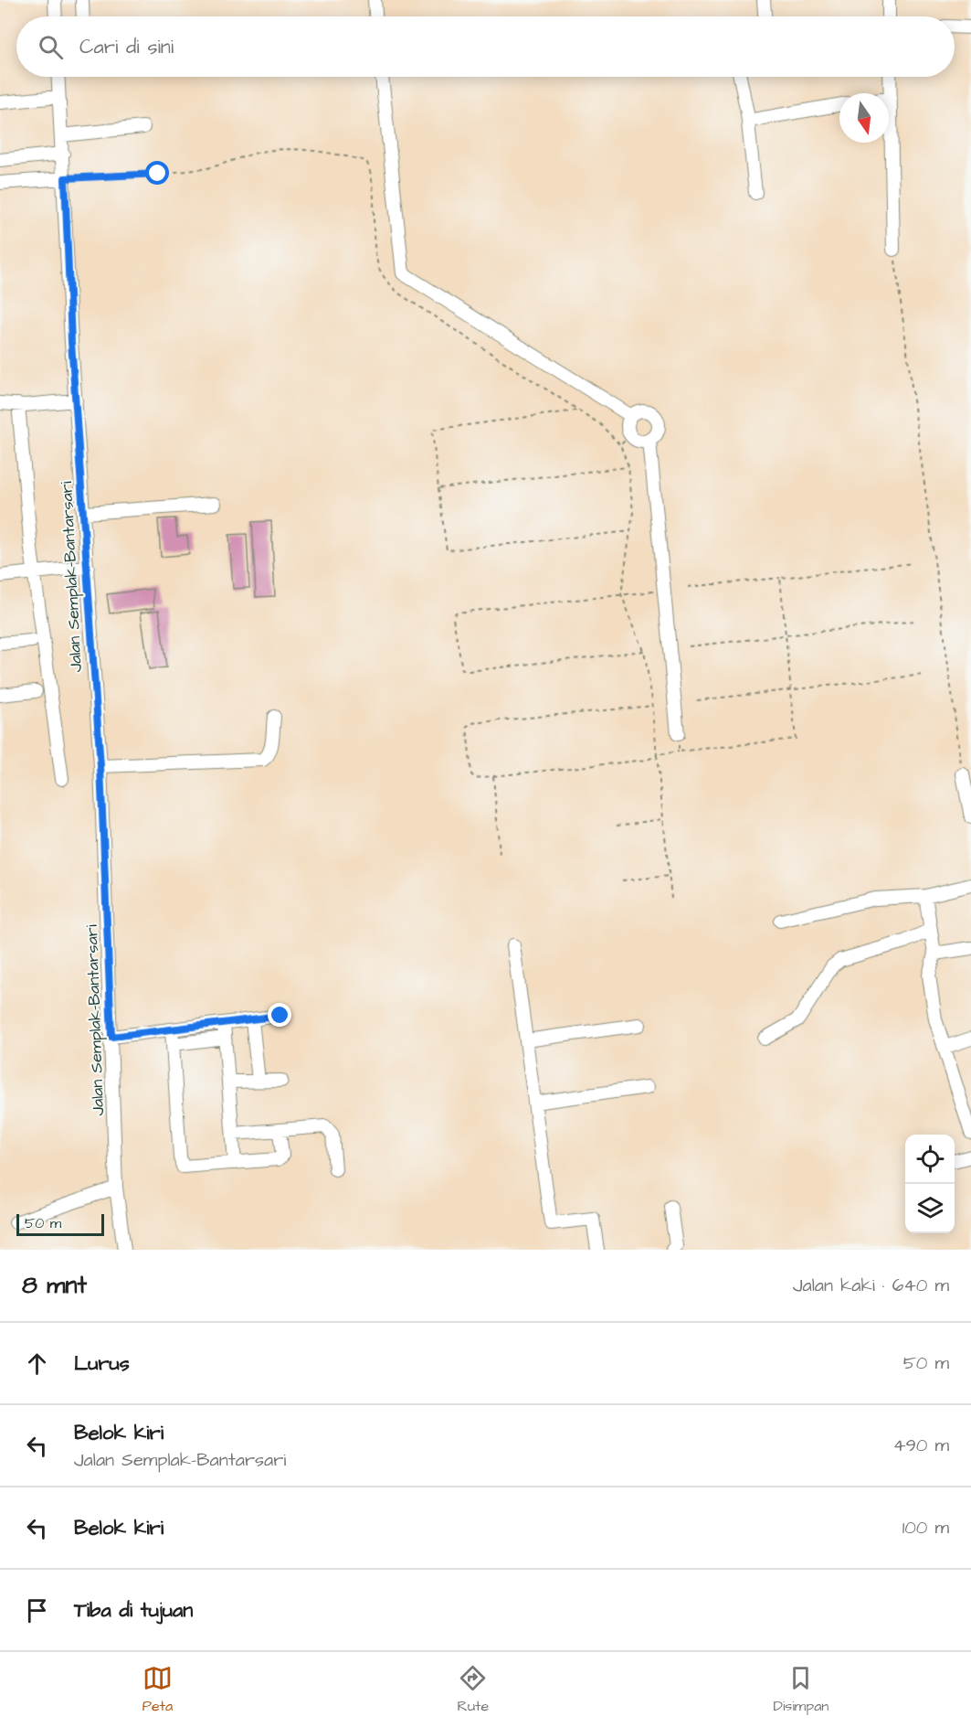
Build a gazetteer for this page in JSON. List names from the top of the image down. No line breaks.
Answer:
{"streets":{"street":["Jalan Semplak–Bantarsari"]},"scale_bar":"50 m","north":"bottom","page":{"search":"Cari di sini","scale":"50 m","heading":["8 mnt","Jalan kaki · 640 m"],"list":[["Lurus","50 m"],["Belok kiri","Jalan Semplak–Bantarsari","490 m"],["Belok kiri","100 m"],"Tiba di tujuan"],"nav":["Peta","Rute","Disimpan"]}}
